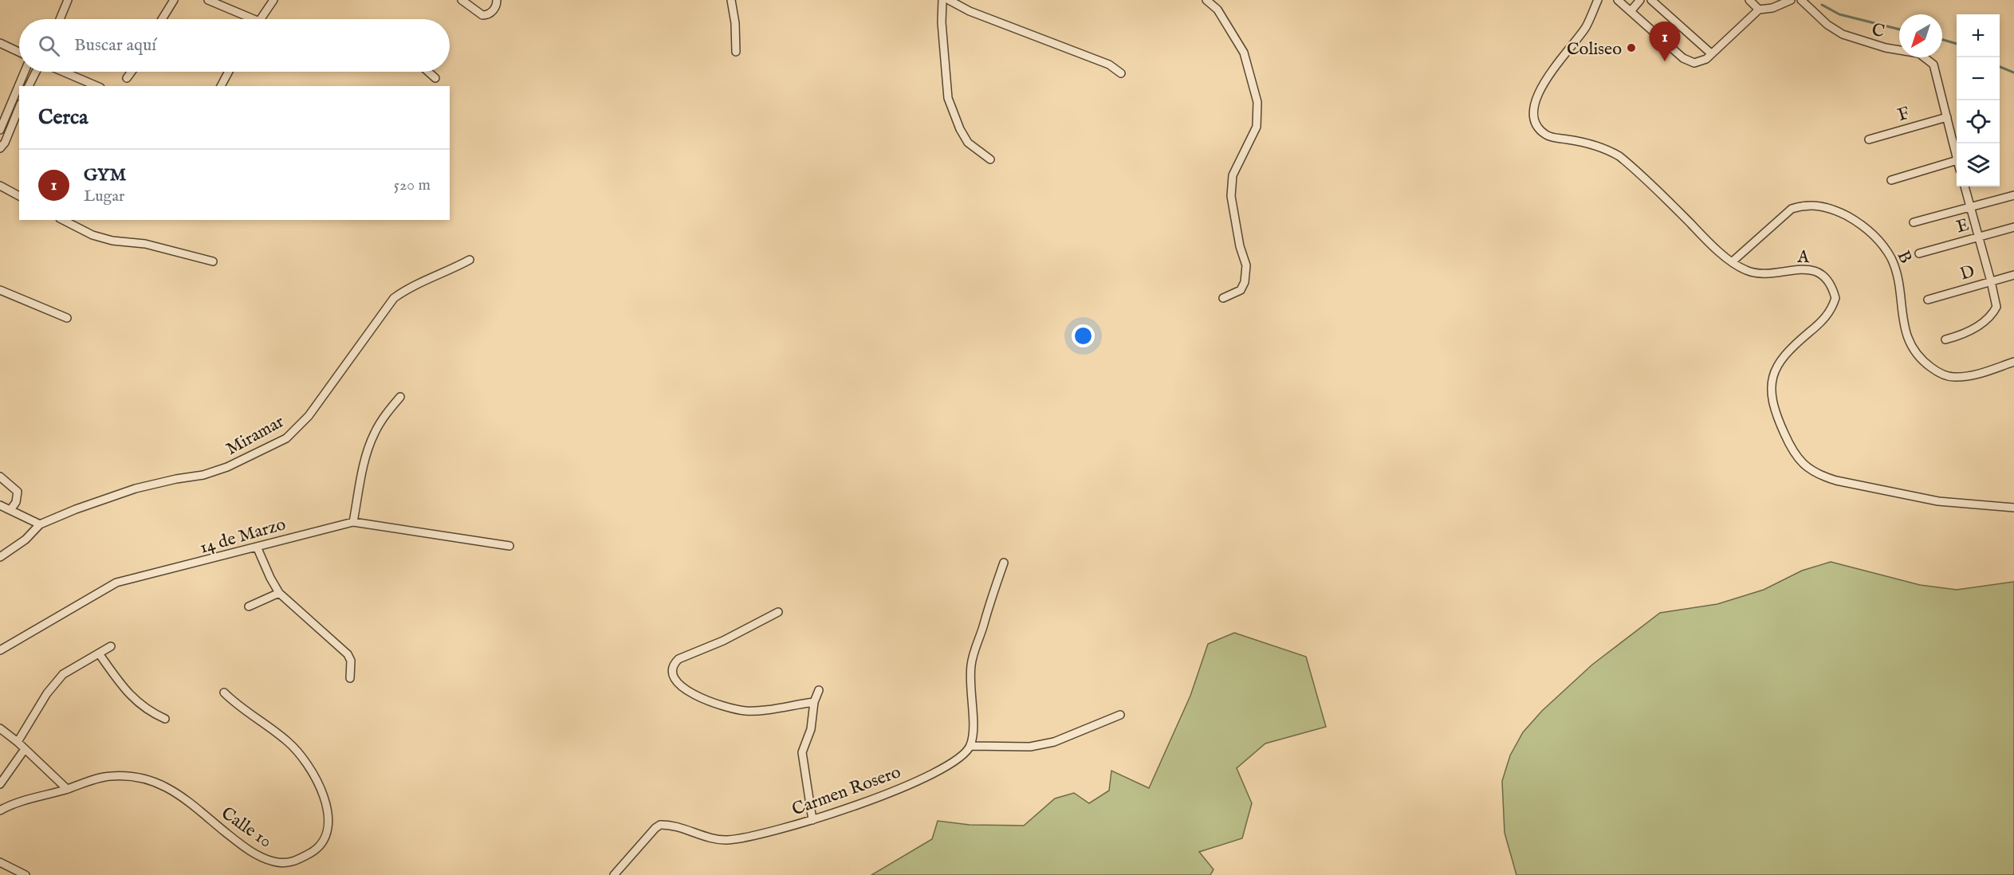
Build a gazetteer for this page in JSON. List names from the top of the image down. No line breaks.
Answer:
{"streets":{"street":["C","F","E","A","B","D","Miramar","14 de Marzo","Carmen Rosero","Calle 10"]},"crossings":[["C","F"],["A","B"]],"places":["Coliseo"],"north":"bottom left","page":{"map_buttons":["+","−"],"search":"Buscar aquí","pins":"1","heading":"Cerca","list":[{"mark":"1","name":"GYM","note":"Lugar","value":"520 m"}]}}
